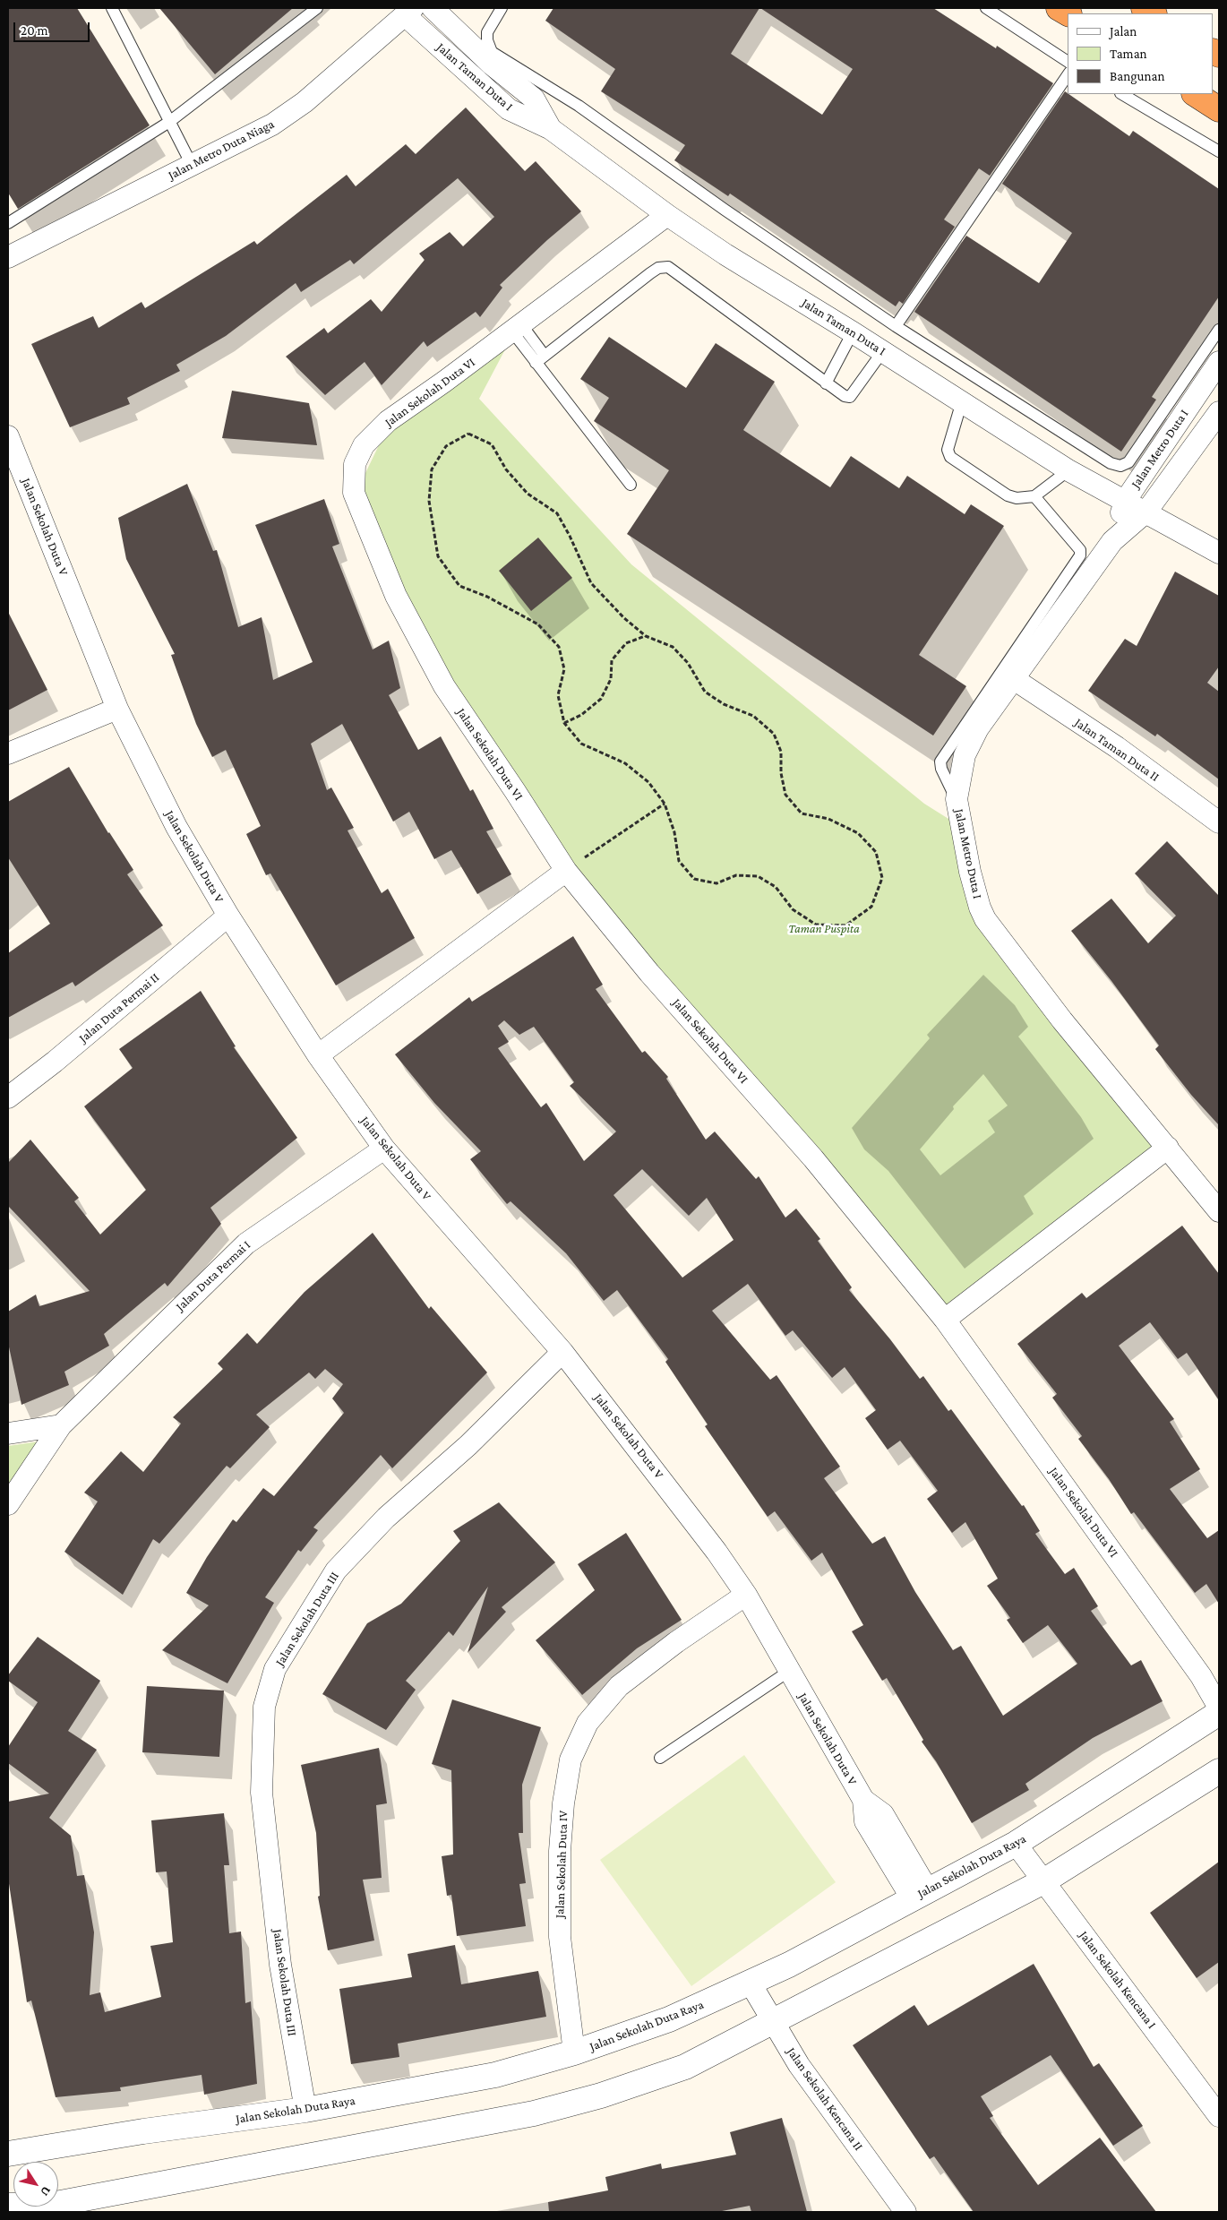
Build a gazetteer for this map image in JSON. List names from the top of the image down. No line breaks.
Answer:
{"streets":{"street":["Jalan Taman Duta I","Jalan Metro Duta Niaga","Jalan Sekolah Duta VI","Jalan Metro Duta I","Jalan Sekolah Duta V","Jalan Taman Duta II","Jalan Duta Permai II","Jalan Duta Permai I","Jalan Sekolah Duta III","Jalan Sekolah Duta IV","Jalan Sekolah Duta Raya","Jalan Sekolah Kencana I","Jalan Sekolah Kencana II"]},"crossings":[["Jalan Taman Duta I","Jalan Metro Duta Niaga"],["Jalan Taman Duta I","Jalan Sekolah Duta VI"],["Jalan Taman Duta I","Jalan Metro Duta I"],["Jalan Metro Duta I","Jalan Taman Duta II"],["Jalan Sekolah Duta V","Jalan Duta Permai II"],["Jalan Sekolah Duta V","Jalan Duta Permai I"],["Jalan Sekolah Duta V","Jalan Sekolah Duta III"],["Jalan Sekolah Duta V","Jalan Sekolah Duta IV"],["Jalan Sekolah Duta V","Jalan Sekolah Duta Raya"],["Jalan Sekolah Duta III","Jalan Sekolah Duta Raya"],["Jalan Sekolah Duta IV","Jalan Sekolah Duta Raya"],["Jalan Sekolah Duta Raya","Jalan Sekolah Kencana I"],["Jalan Sekolah Duta Raya","Jalan Sekolah Kencana II"]],"parks":["Taman Puspita"],"legend":["Jalan","Taman","Bangunan"],"scale_bar":"20 m","north":"bottom right"}
